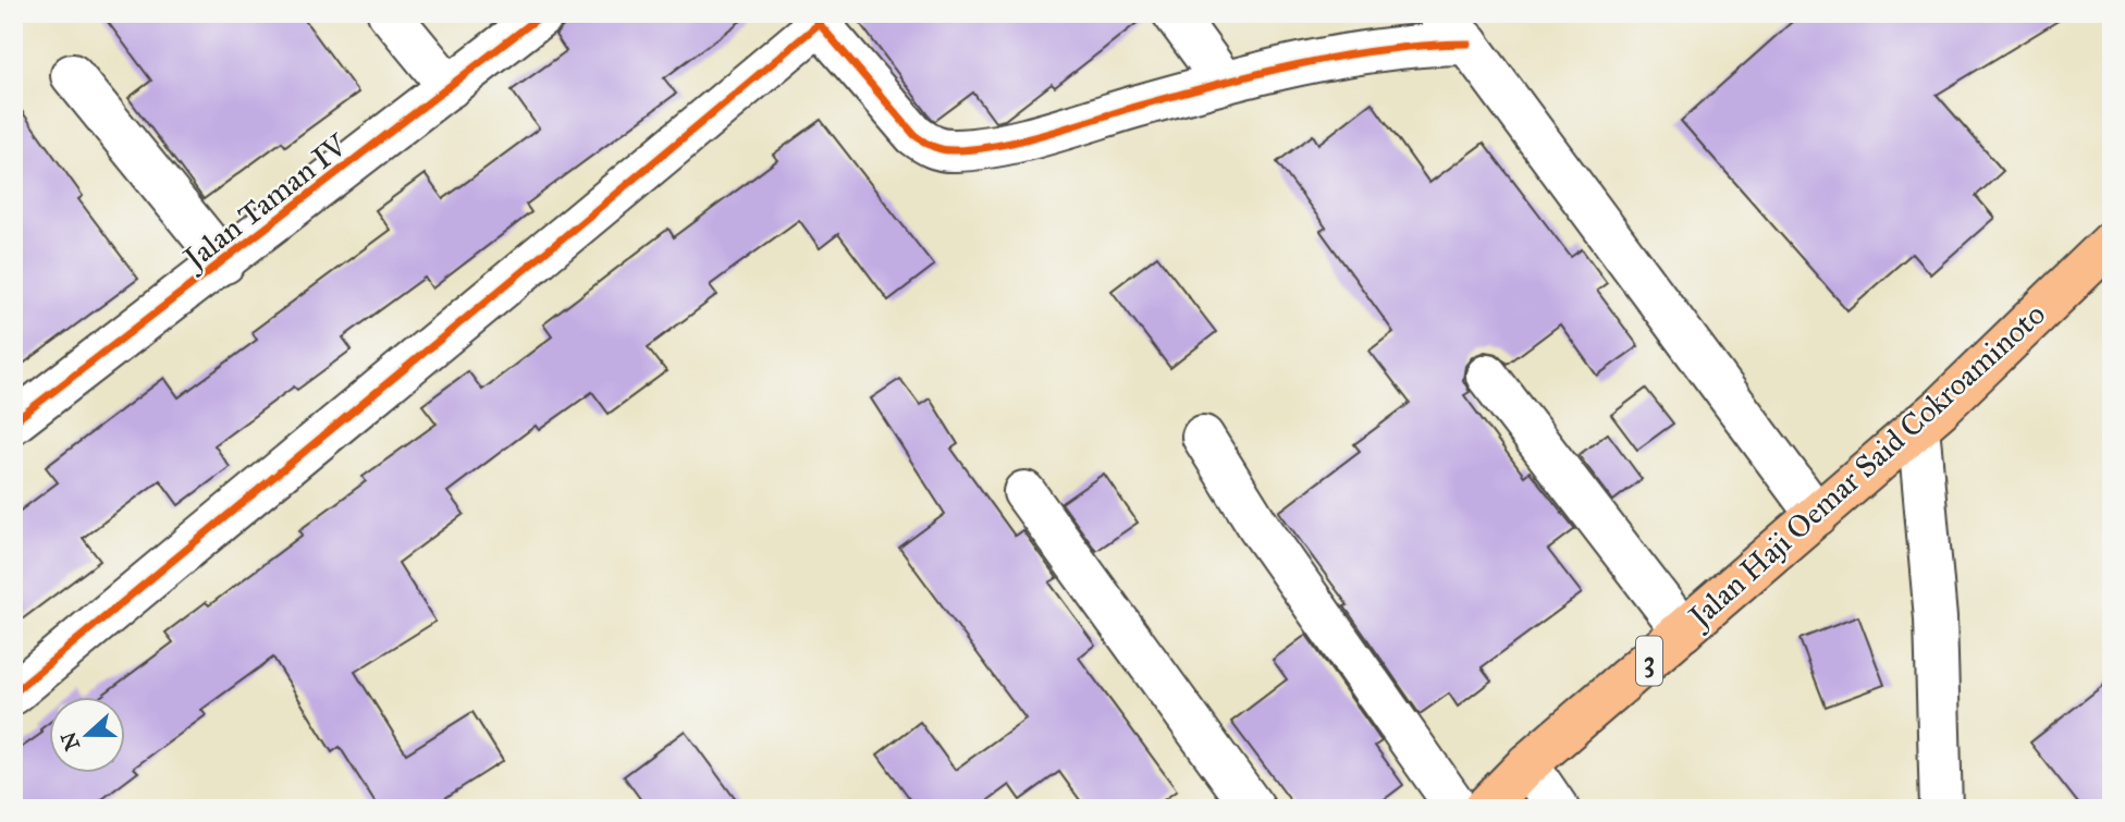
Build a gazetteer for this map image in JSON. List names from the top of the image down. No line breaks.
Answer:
{"streets":{"highway":["Jalan Haji Oemar Said Cokroaminoto","3"],"street":["Jalan Taman IV"]},"north":"left"}
